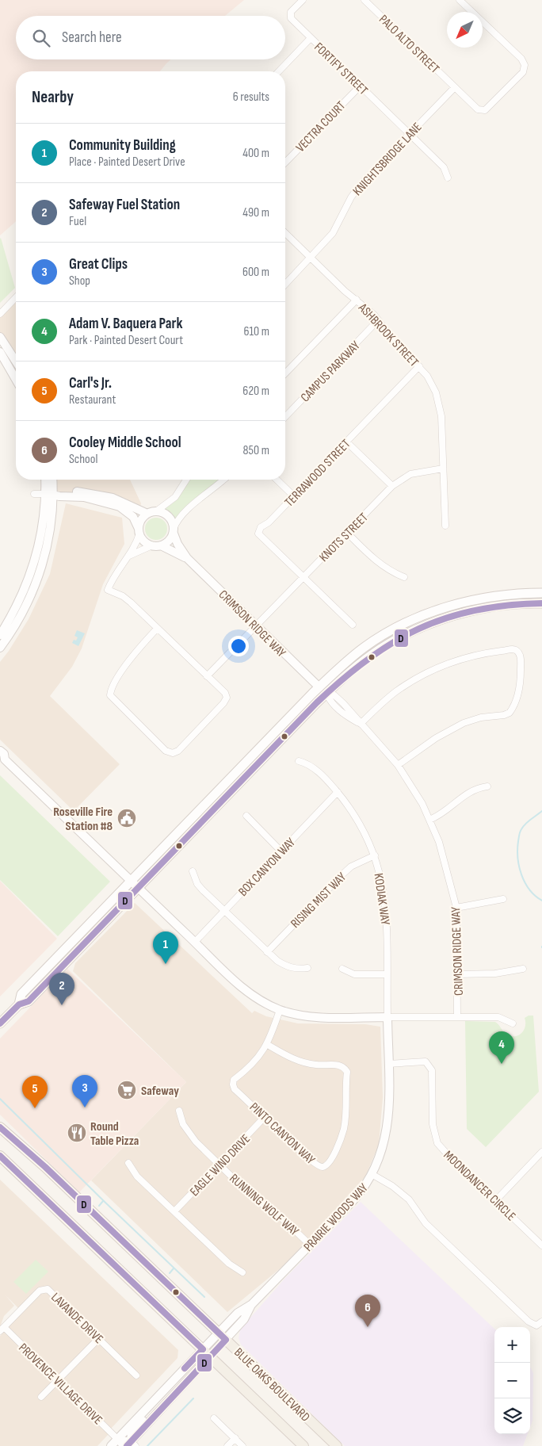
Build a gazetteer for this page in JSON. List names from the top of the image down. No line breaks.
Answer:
{"streets":{"main road":["BLUE OAKS BOULEVARD"],"street":["PALO ALTO STREET","FORTIFY STREET","VECTRA COURT","KNIGHTSBRIDGE LANE","ASHBROOK STREET","CAMPUS PARKWAY","TERRAWOOD STREET","KNOTS STREET","CRIMSON RIDGE WAY","BOX CANYON WAY","KODIAK WAY","RISING MIST WAY","PINTO CANYON WAY","EAGLE WIND DRIVE","MOONDANCER CIRCLE","RUNNING WOLF WAY","PRAIRIE WOODS WAY","LAVANDE DRIVE","PROVENCE VILLAGE DRIVE"]},"crossings":[["PALO ALTO STREET","KNIGHTSBRIDGE LANE"],["FORTIFY STREET","VECTRA COURT"],["FORTIFY STREET","KNIGHTSBRIDGE LANE"],["KNIGHTSBRIDGE LANE","ASHBROOK STREET"],["ASHBROOK STREET","CAMPUS PARKWAY"],["ASHBROOK STREET","TERRAWOOD STREET"],["ASHBROOK STREET","KNOTS STREET"],["TERRAWOOD STREET","KNOTS STREET"],["KNOTS STREET","CRIMSON RIDGE WAY"],["BOX CANYON WAY","KODIAK WAY"],["KODIAK WAY","RISING MIST WAY"],["KODIAK WAY","PRAIRIE WOODS WAY"],["PINTO CANYON WAY","EAGLE WIND DRIVE"],["EAGLE WIND DRIVE","RUNNING WOLF WAY"],["MOONDANCER CIRCLE","PRAIRIE WOODS WAY"],["RUNNING WOLF WAY","PRAIRIE WOODS WAY"],["PRAIRIE WOODS WAY","BLUE OAKS BOULEVARD"],["LAVANDE DRIVE","PROVENCE VILLAGE DRIVE"]],"places":{"public building":["Roseville Fire Station #8"],"supermarket":["Safeway"],"restaurant":["Round Table Pizza"]},"lines":["transit line D"],"north":"bottom left","page":{"search":"Search here","heading":["Nearby","6 results"],"list":[{"mark":"1","name":"Community Building","note":"Place · Painted Desert Drive","value":"400 m"},{"mark":"2","name":"Safeway Fuel Station","note":"Fuel","value":"490 m"},{"mark":"3","name":"Great Clips","note":"Shop","value":"600 m"},{"mark":"4","name":"Adam V. Baquera Park","note":"Park · Painted Desert Court","value":"610 m"},{"mark":"5","name":"Carl's Jr.","note":"Restaurant","value":"620 m"},{"mark":"6","name":"Cooley Middle School","note":"School","value":"850 m"}],"pins":["1","2","4","3","5","6"],"map_buttons":["+","−"]}}
